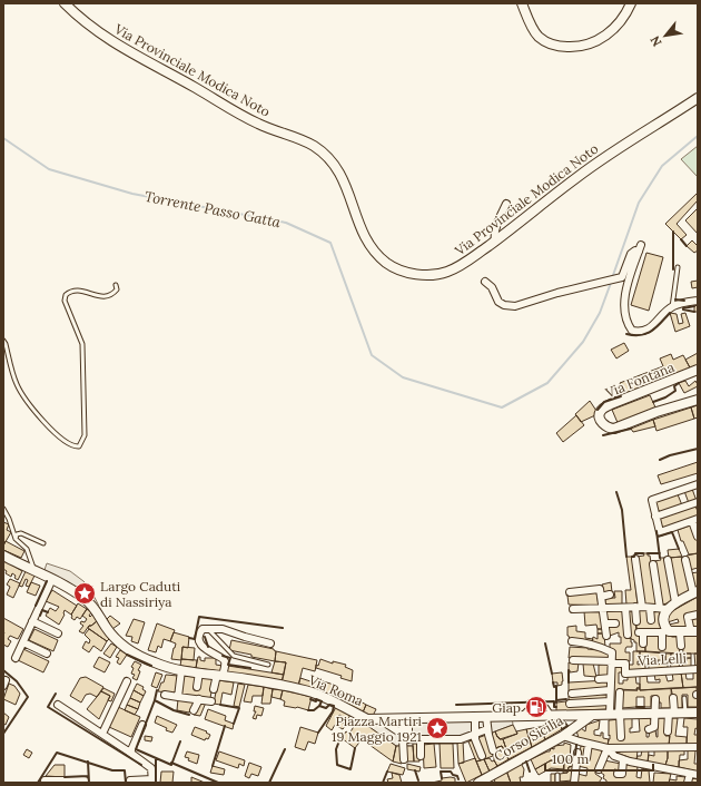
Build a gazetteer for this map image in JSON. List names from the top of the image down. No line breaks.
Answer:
{"streets":{"street":["Via Provinciale Modica Noto","Via Fontana","Via Lelli","Via Roma","Corso Sicilia"]},"crossings":[["Via Roma","Corso Sicilia"]],"water":["Torrente Passo Gatta"],"places":{"place":["Largo Caduti di Nassiriya","Piazza Martiri 19 Maggio 1921"],"fuel station":["Giap"]},"scale_bar":"100 m","north":"bottom left"}
